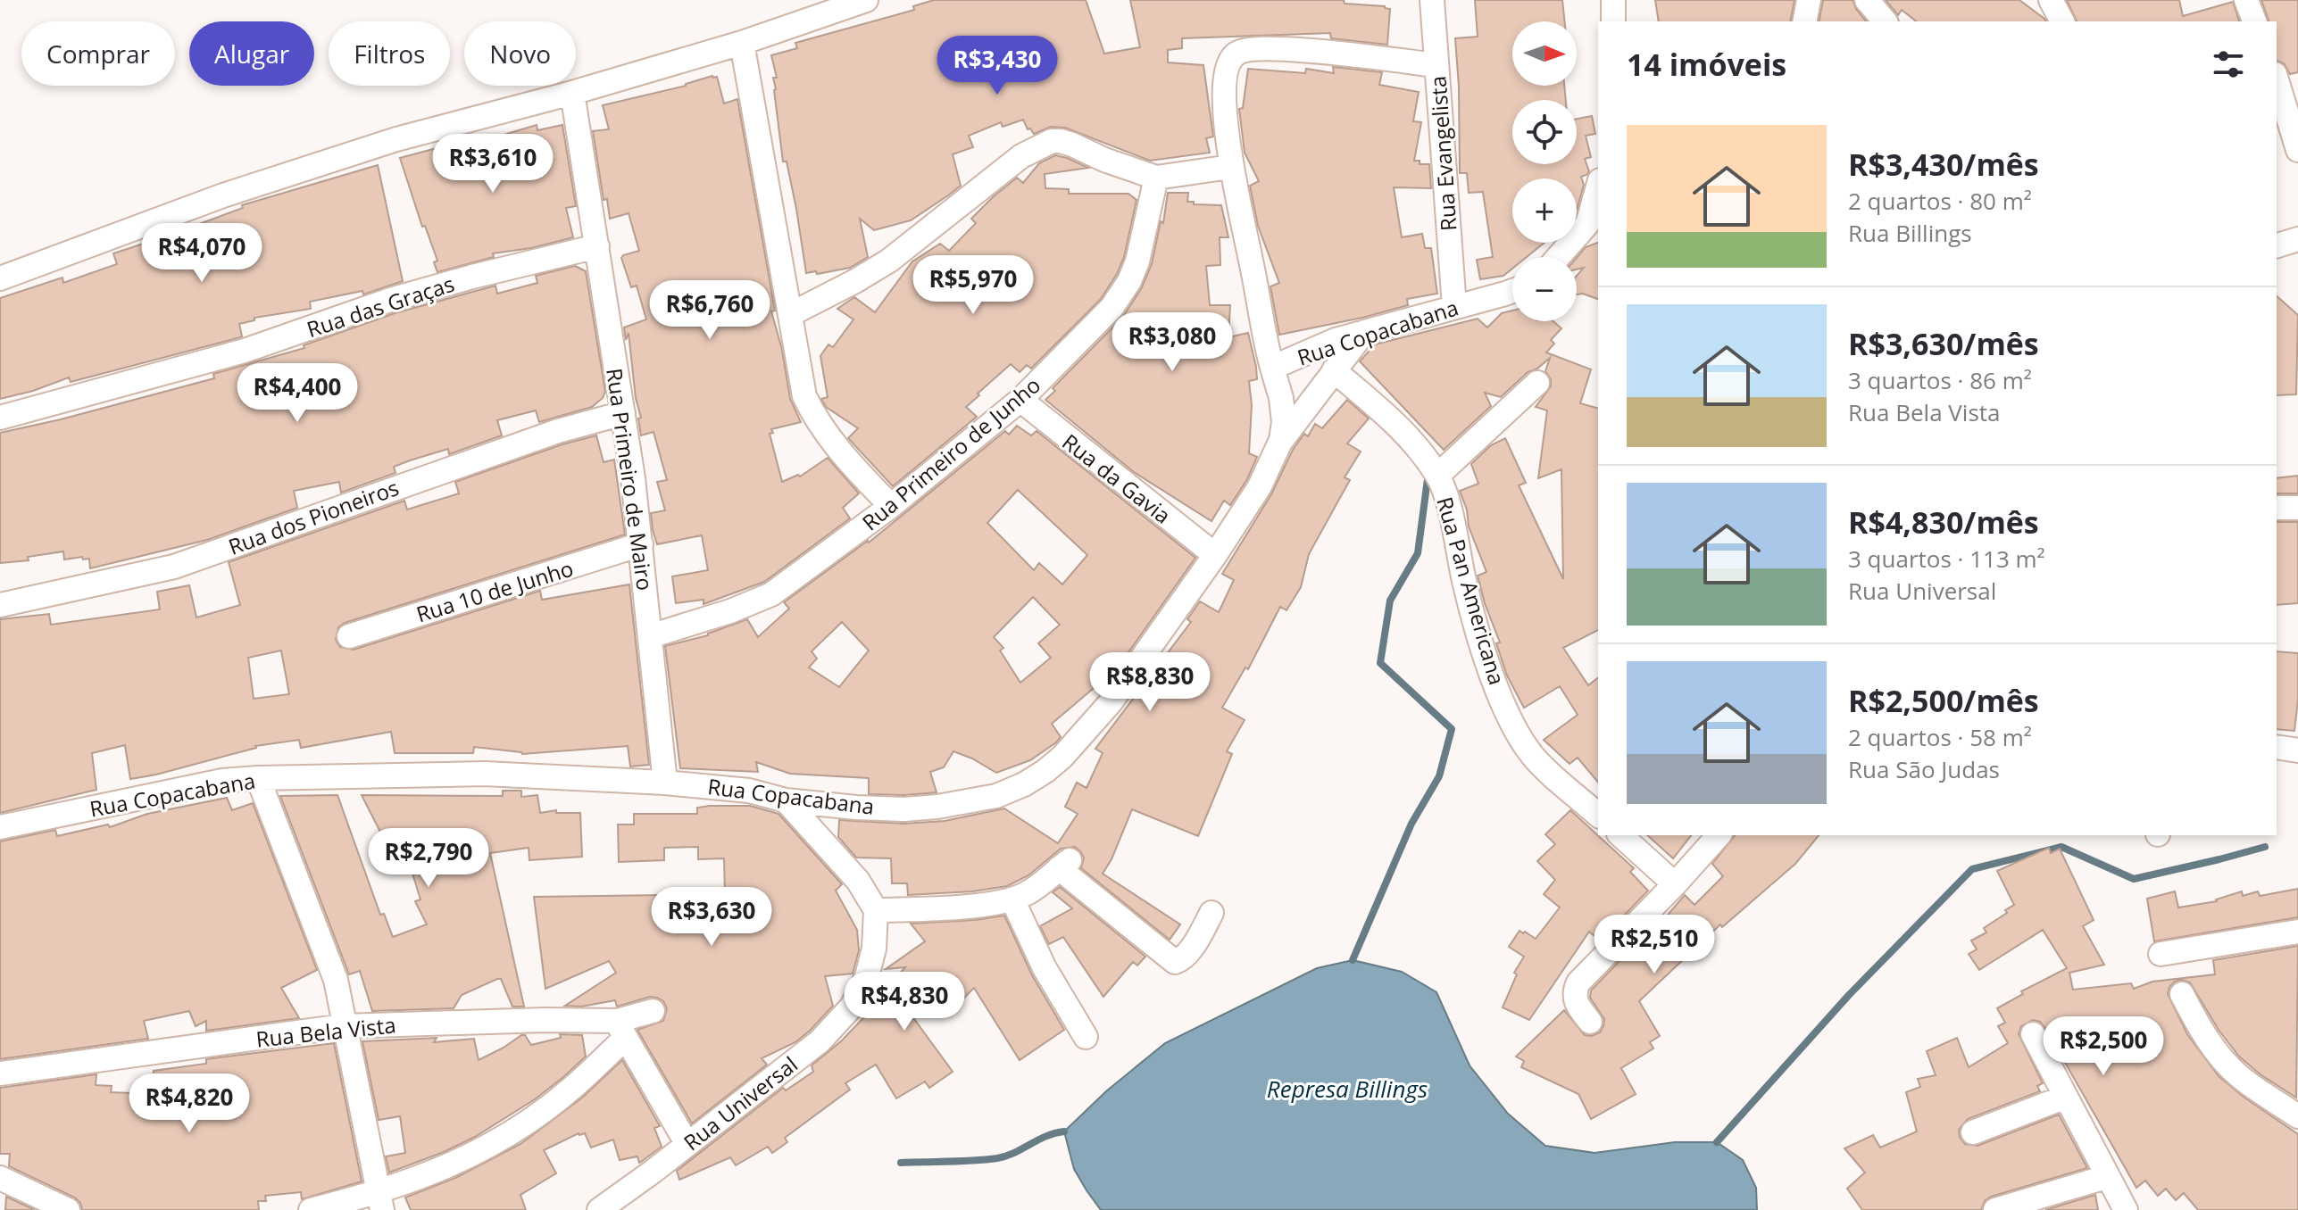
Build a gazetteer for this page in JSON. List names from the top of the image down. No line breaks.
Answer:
{"streets":{"street":["Rua Evangelista","Rua das Graças","Rua Copacabana","Rua Primeiro de Junho","Rua da Gavia","Rua Primeiro de Mairo","Rua dos Pioneiros","Rua 10 de Junho","Rua Pan Americana","Rua Bela Vista","Rua Universal"]},"crossings":[["Rua Evangelista","Rua Copacabana"],["Rua das Graças","Rua Primeiro de Mairo"],["Rua Copacabana","Rua da Gavia"],["Rua Copacabana","Rua Primeiro de Mairo"],["Rua Primeiro de Junho","Rua da Gavia"],["Rua Primeiro de Junho","Rua Primeiro de Mairo"],["Rua Primeiro de Mairo","Rua dos Pioneiros"],["Rua Primeiro de Mairo","Rua 10 de Junho"]],"water":["Represa Billings"],"north":"right","page":{"map_buttons":["+","−"],"chip":["Comprar","Alugar","Filtros","Novo"],"heading":"14 imóveis","price":["R$3,430","R$3,610","R$4,070","R$5,970","R$6,760","R$3,080","R$4,400","R$8,830","R$2,790","R$3,630","R$2,510","R$4,830","R$2,500","R$4,820"],"list":[{"name":"R$3,430/mês","note":"2 quartos · 80 m² · Rua Billings"},{"name":"R$3,630/mês","note":"3 quartos · 86 m² · Rua Bela Vista"},{"name":"R$4,830/mês","note":"3 quartos · 113 m² · Rua Universal"},{"name":"R$2,500/mês","note":"2 quartos · 58 m² · Rua São Judas"}]}}
